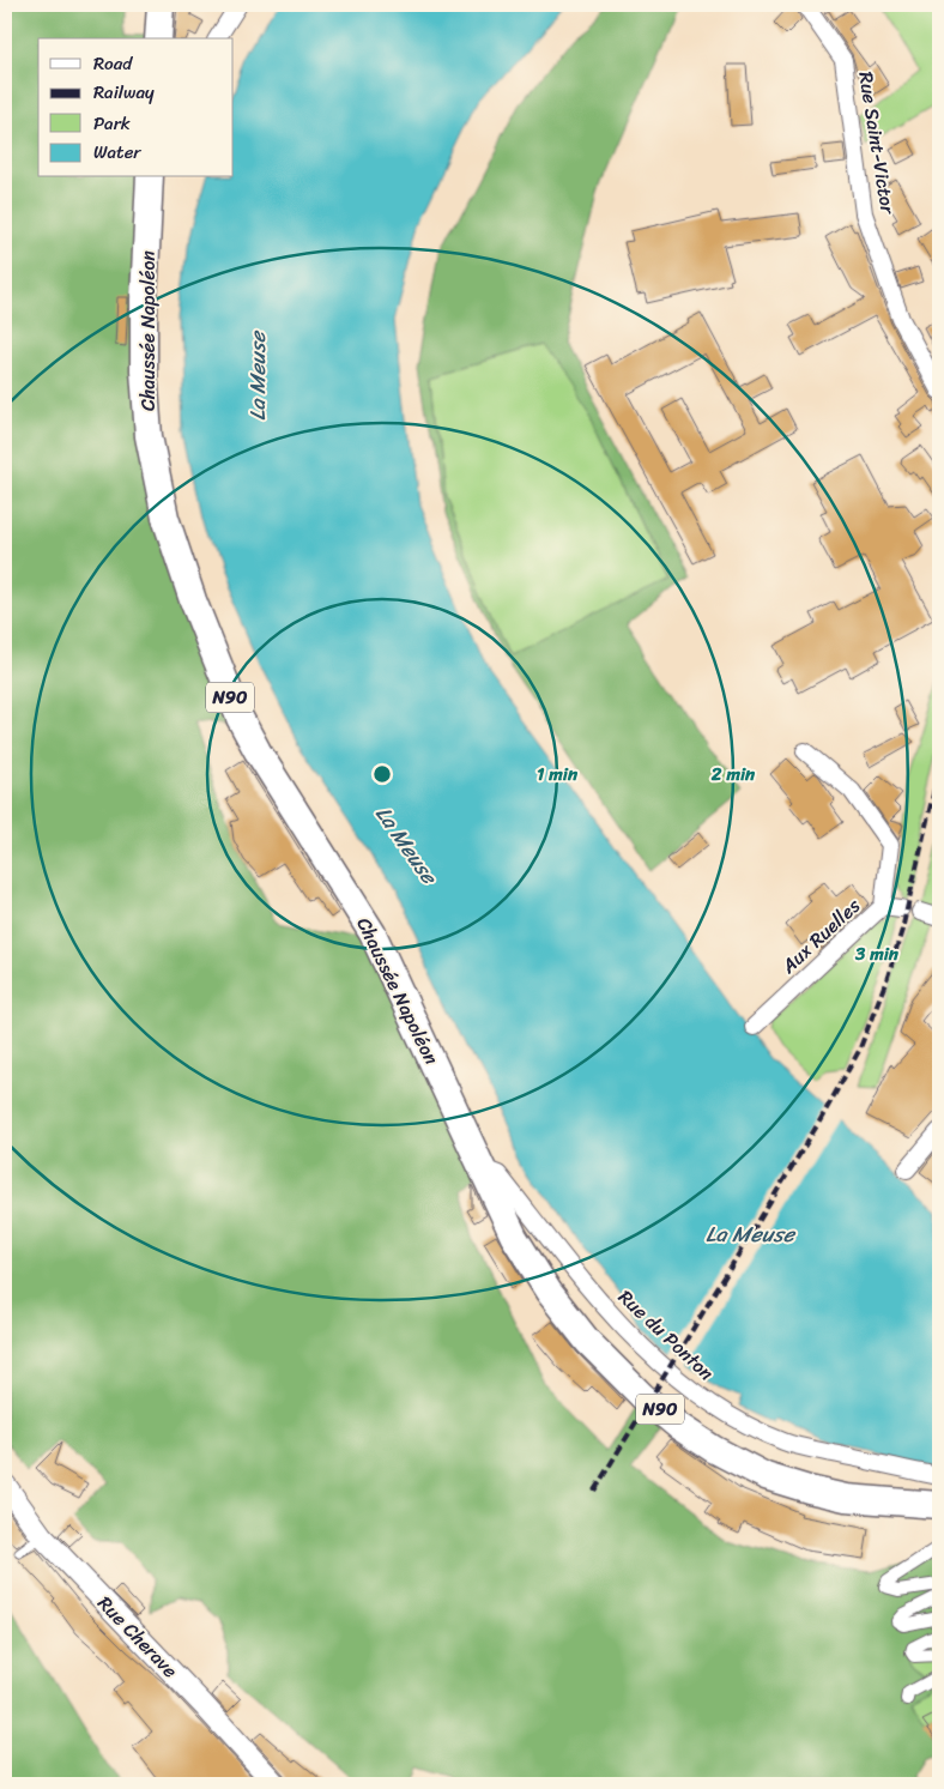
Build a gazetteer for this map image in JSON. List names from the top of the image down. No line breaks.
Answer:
{"streets":{"main road":["Chaussée Napoléon","N90"],"street":["Rue Saint-Victor","Aux Ruelles","Rue du Ponton","Rue Cherave"]},"crossings":[["Chaussée Napoléon","Rue du Ponton"]],"water":["La Meuse"],"legend":["Road","Railway","Park","Water"],"rings":["1 min","2 min","3 min"]}
